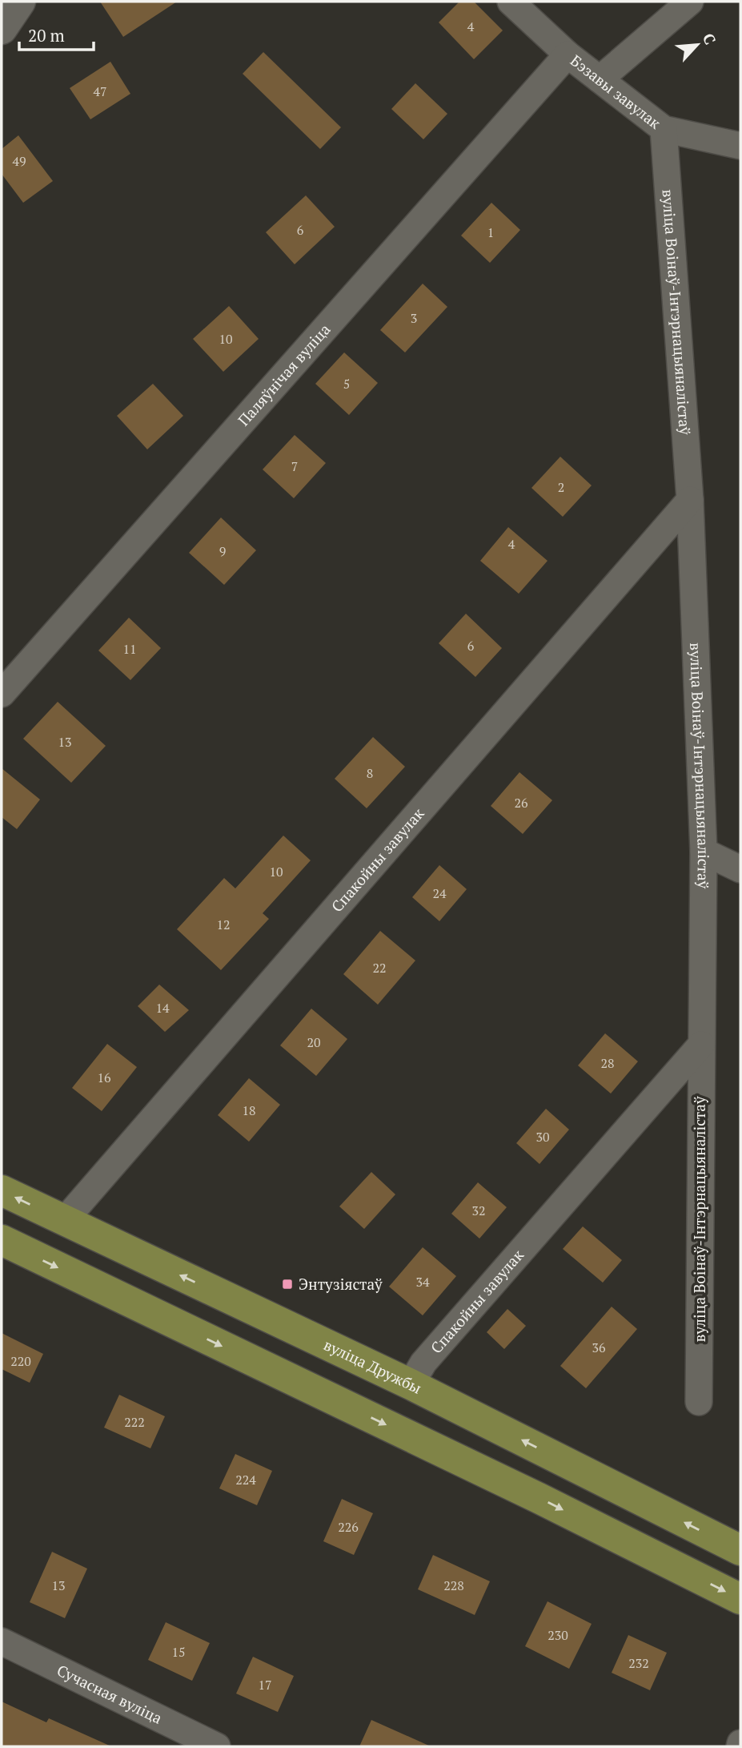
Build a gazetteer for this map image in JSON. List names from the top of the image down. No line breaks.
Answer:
{"streets":{"main road":["вуліца Дружбы"],"street":["Бэзавы завулак","вуліца Воінаў-Інтэрнацыяналістаў","Паляўнічая вуліца","Спакойны завулак","Сучасная вуліца"]},"crossings":[["Бэзавы завулак","вуліца Воінаў-Інтэрнацыяналістаў"],["Бэзавы завулак","Паляўнічая вуліца"],["вуліца Воінаў-Інтэрнацыяналістаў","Спакойны завулак"],["Спакойны завулак","вуліца Дружбы"]],"places":{"transit":["Энтузіястаў"]},"house_numbers":["4","47","49","6","1","3","10","5","7","2","4","9","6","11","13","8","26","10","24","12","22","14","20","28","16","18","30","32","34","36","220","222","224","226","13","228","230","15","232","17"],"scale_bar":"20 m","north":"top right"}
